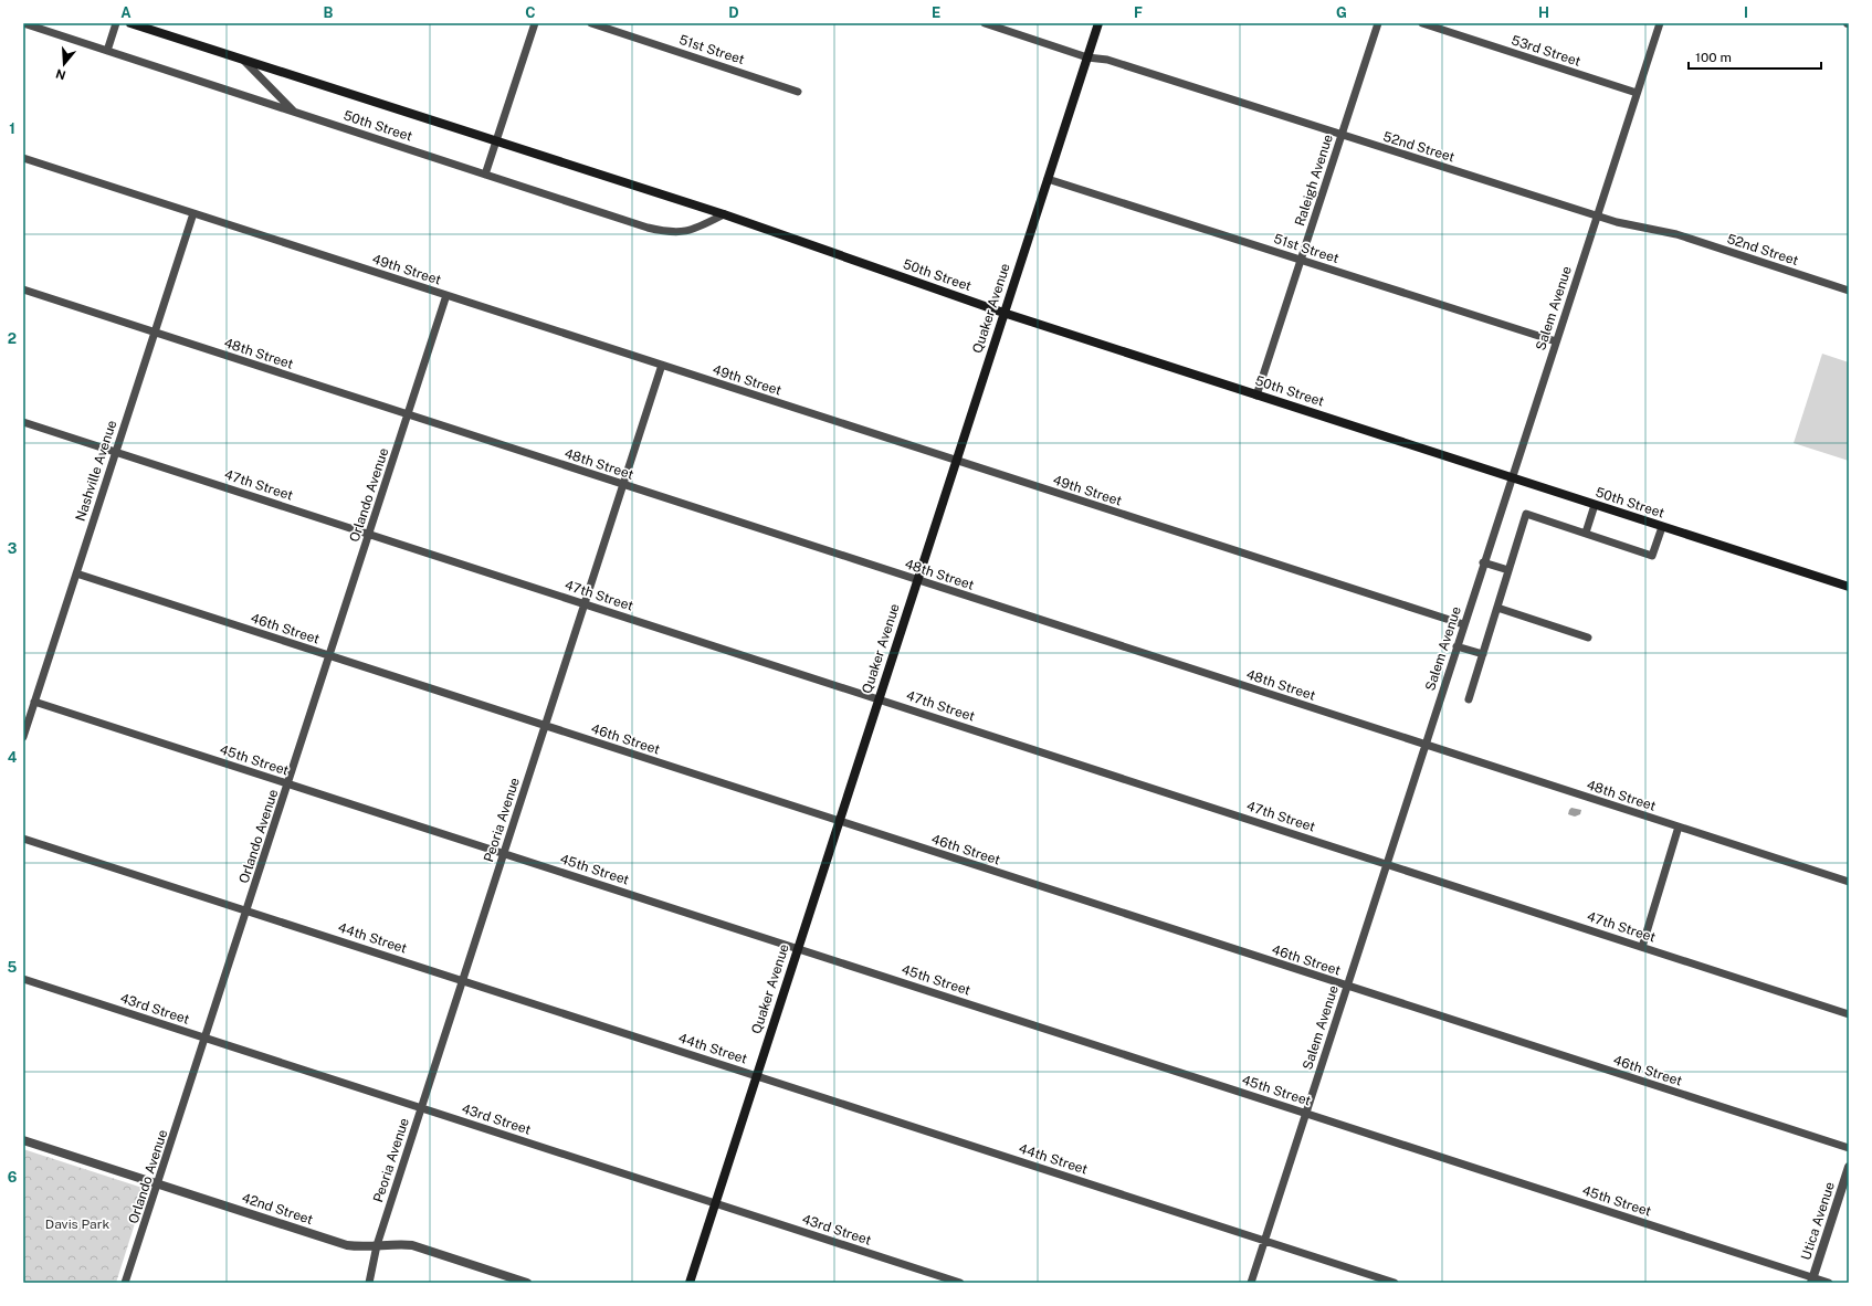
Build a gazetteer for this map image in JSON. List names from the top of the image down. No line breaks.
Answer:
{"streets":{"main road":["50th Street","Quaker Avenue"],"street":["51st Street","53rd Street","52nd Street","Raleigh Avenue","49th Street","Salem Avenue","48th Street","Nashville Avenue","47th Street","Orlando Avenue","46th Street","45th Street","Peoria Avenue","44th Street","43rd Street","42nd Street","Utica Avenue"]},"crossings":[["51st Street","Raleigh Avenue"],["51st Street","Quaker Avenue"],["51st Street","Salem Avenue"],["53rd Street","Salem Avenue"],["50th Street","Raleigh Avenue"],["50th Street","Quaker Avenue"],["50th Street","Salem Avenue"],["52nd Street","Raleigh Avenue"],["52nd Street","Quaker Avenue"],["52nd Street","Salem Avenue"],["49th Street","Quaker Avenue"],["49th Street","Salem Avenue"],["49th Street","Nashville Avenue"],["49th Street","Orlando Avenue"],["49th Street","Peoria Avenue"],["Quaker Avenue","48th Street"],["Quaker Avenue","47th Street"],["Quaker Avenue","46th Street"],["Quaker Avenue","45th Street"],["Quaker Avenue","44th Street"],["Quaker Avenue","43rd Street"],["Salem Avenue","48th Street"],["Salem Avenue","47th Street"],["Salem Avenue","46th Street"],["Salem Avenue","45th Street"],["Salem Avenue","44th Street"],["48th Street","Nashville Avenue"],["48th Street","Orlando Avenue"],["48th Street","Peoria Avenue"],["Nashville Avenue","47th Street"],["Nashville Avenue","46th Street"],["Nashville Avenue","45th Street"],["47th Street","Orlando Avenue"],["47th Street","Peoria Avenue"],["Orlando Avenue","46th Street"],["Orlando Avenue","45th Street"],["Orlando Avenue","44th Street"],["Orlando Avenue","43rd Street"],["Orlando Avenue","42nd Street"],["46th Street","Peoria Avenue"],["45th Street","Peoria Avenue"],["45th Street","Utica Avenue"],["Peoria Avenue","44th Street"],["Peoria Avenue","43rd Street"],["Peoria Avenue","42nd Street"]],"parks":["Davis Park"],"scale_bar":"100 m","north":"bottom","grid":{"columns":["A","B","C","D","E","F","G","H","I"],"rows":["1","2","3","4","5","6"]}}
